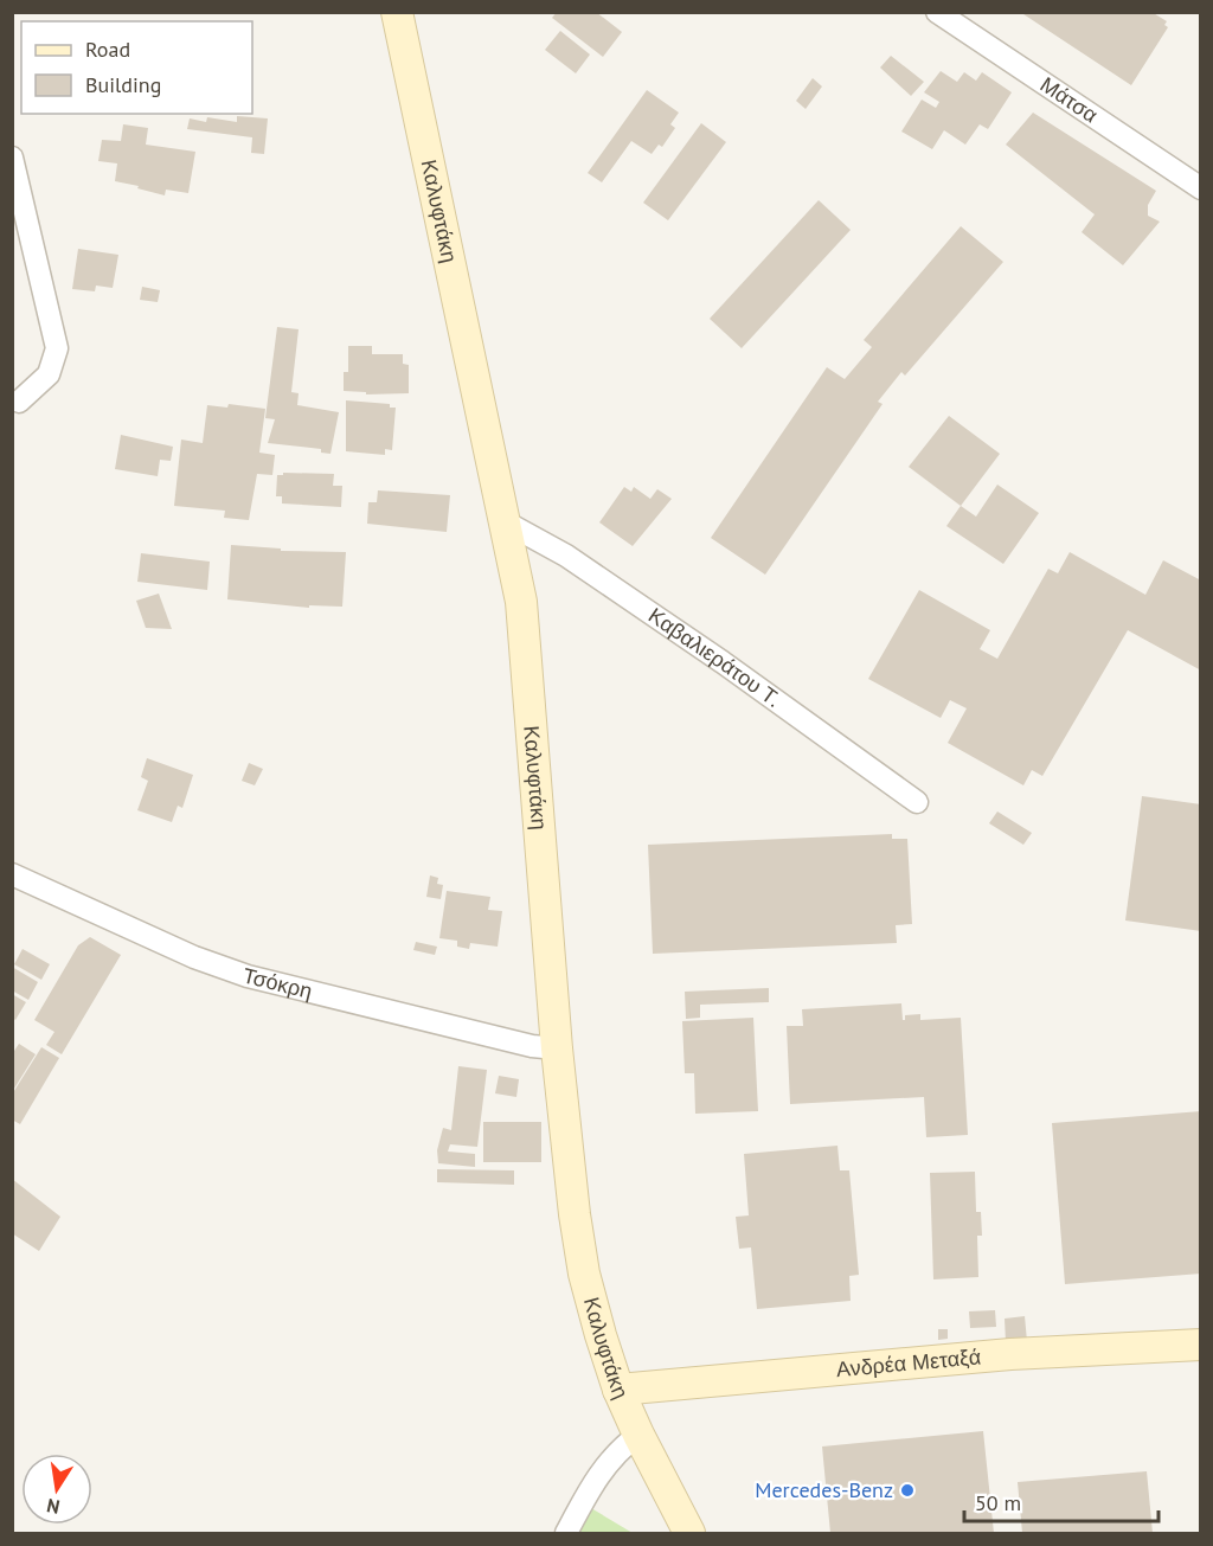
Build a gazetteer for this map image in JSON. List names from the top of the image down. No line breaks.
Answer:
{"streets":{"main road":["Καλυφτάκη","Ανδρέα Μεταξά"],"street":["Μάτσα","Καβαλιεράτου Τ.","Τσόκρη"]},"crossings":[["Καλυφτάκη","Καβαλιεράτου Τ."],["Καλυφτάκη","Τσόκρη"],["Καλυφτάκη","Ανδρέα Μεταξά"]],"places":["Mercedes-Benz"],"legend":["Road","Building"],"scale_bar":"50 m","north":"bottom"}
